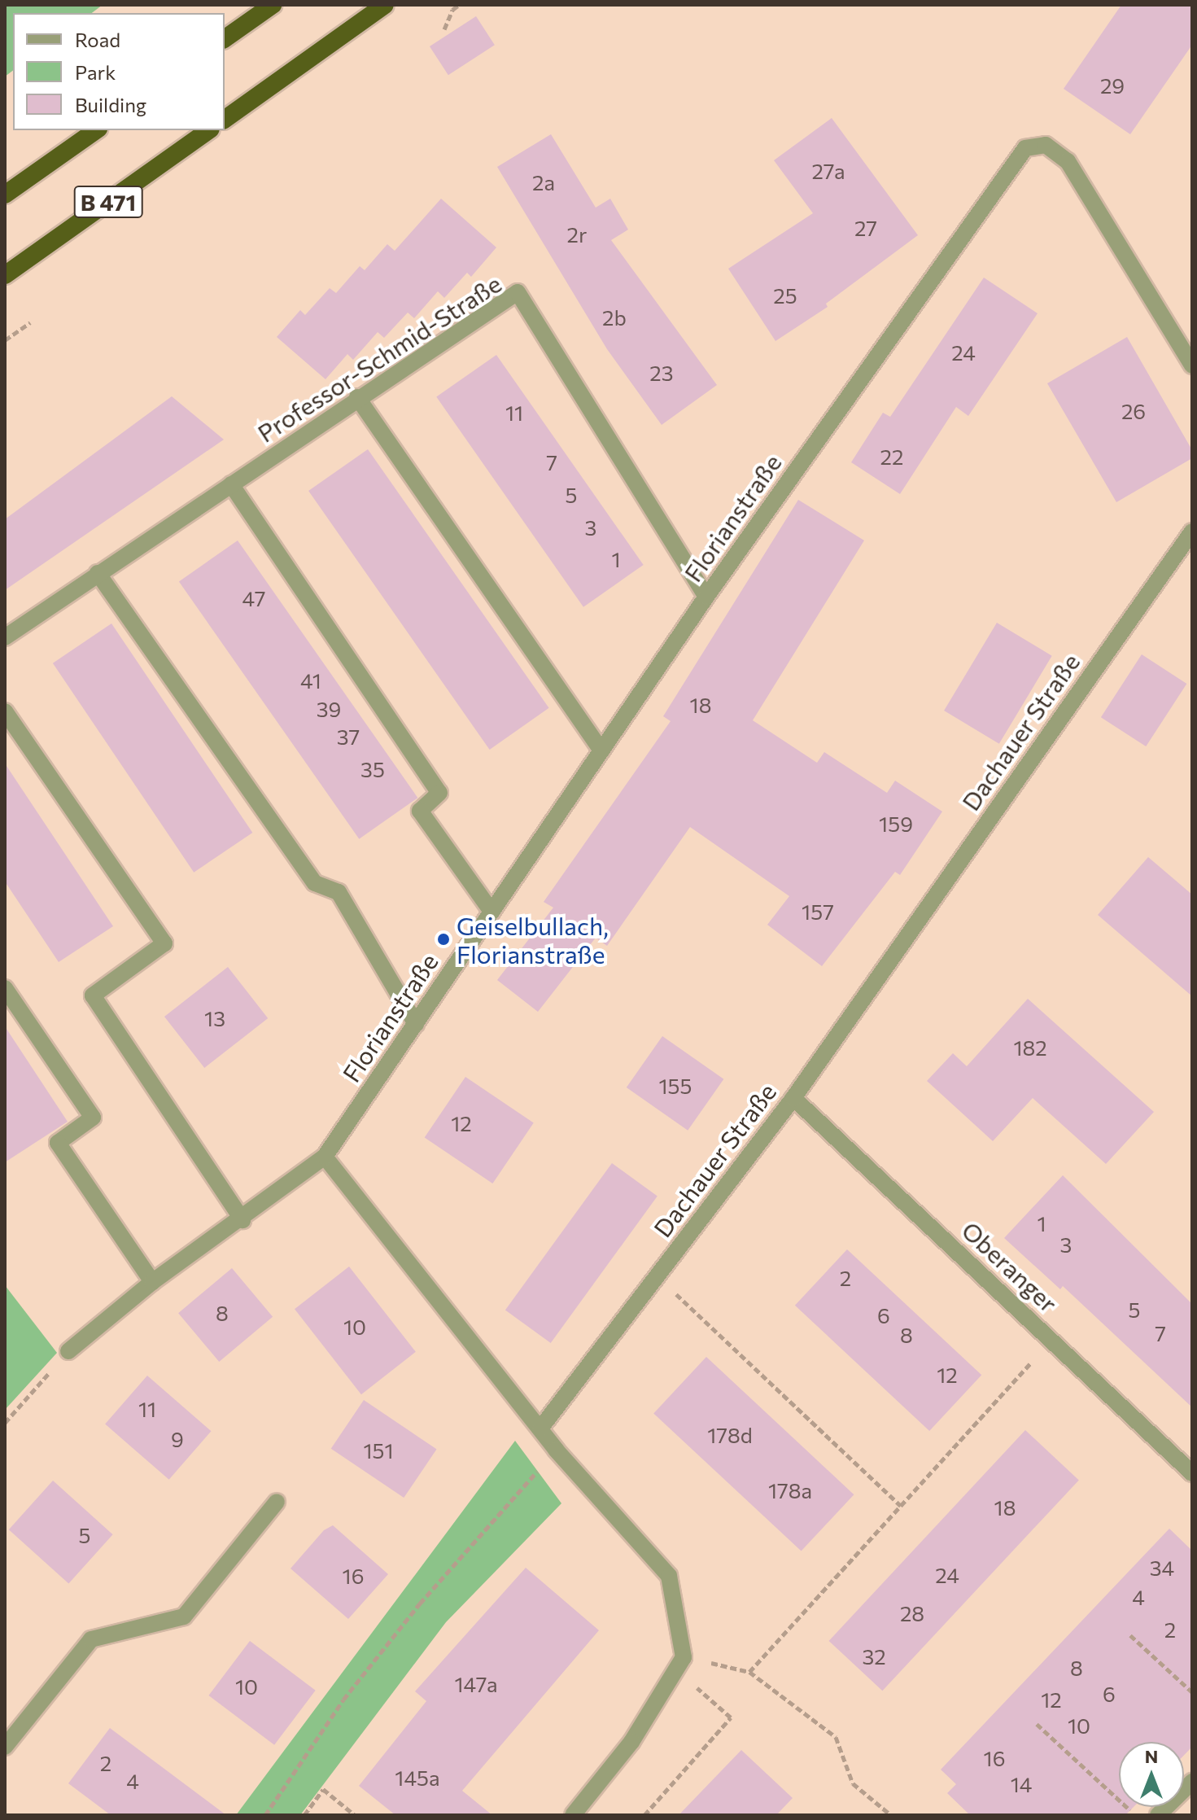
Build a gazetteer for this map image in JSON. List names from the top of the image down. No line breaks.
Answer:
{"streets":{"highway":["B 471"],"street":["Professor-Schmid-Straße","Florianstraße","Dachauer Straße","Oberanger"]},"crossings":[["Professor-Schmid-Straße","Florianstraße"],["Dachauer Straße","Oberanger"]],"places":["Geiselbullach, Florianstraße"],"house_numbers":["29","27a","2a","27","2r","25","2b","24","23","26","11","22","7","5","3","1","47","41","18","39","37","35","159","157","13","182","155","12","1","3","2","5","8","6","10","7","8","12","11","178d","9","151","178a","18","5","34","24","16","4","28","2","32","8","147a","10","6","12","10","16","2","145a","4","14"],"legend":["Road","Park","Building"],"north":"top"}
